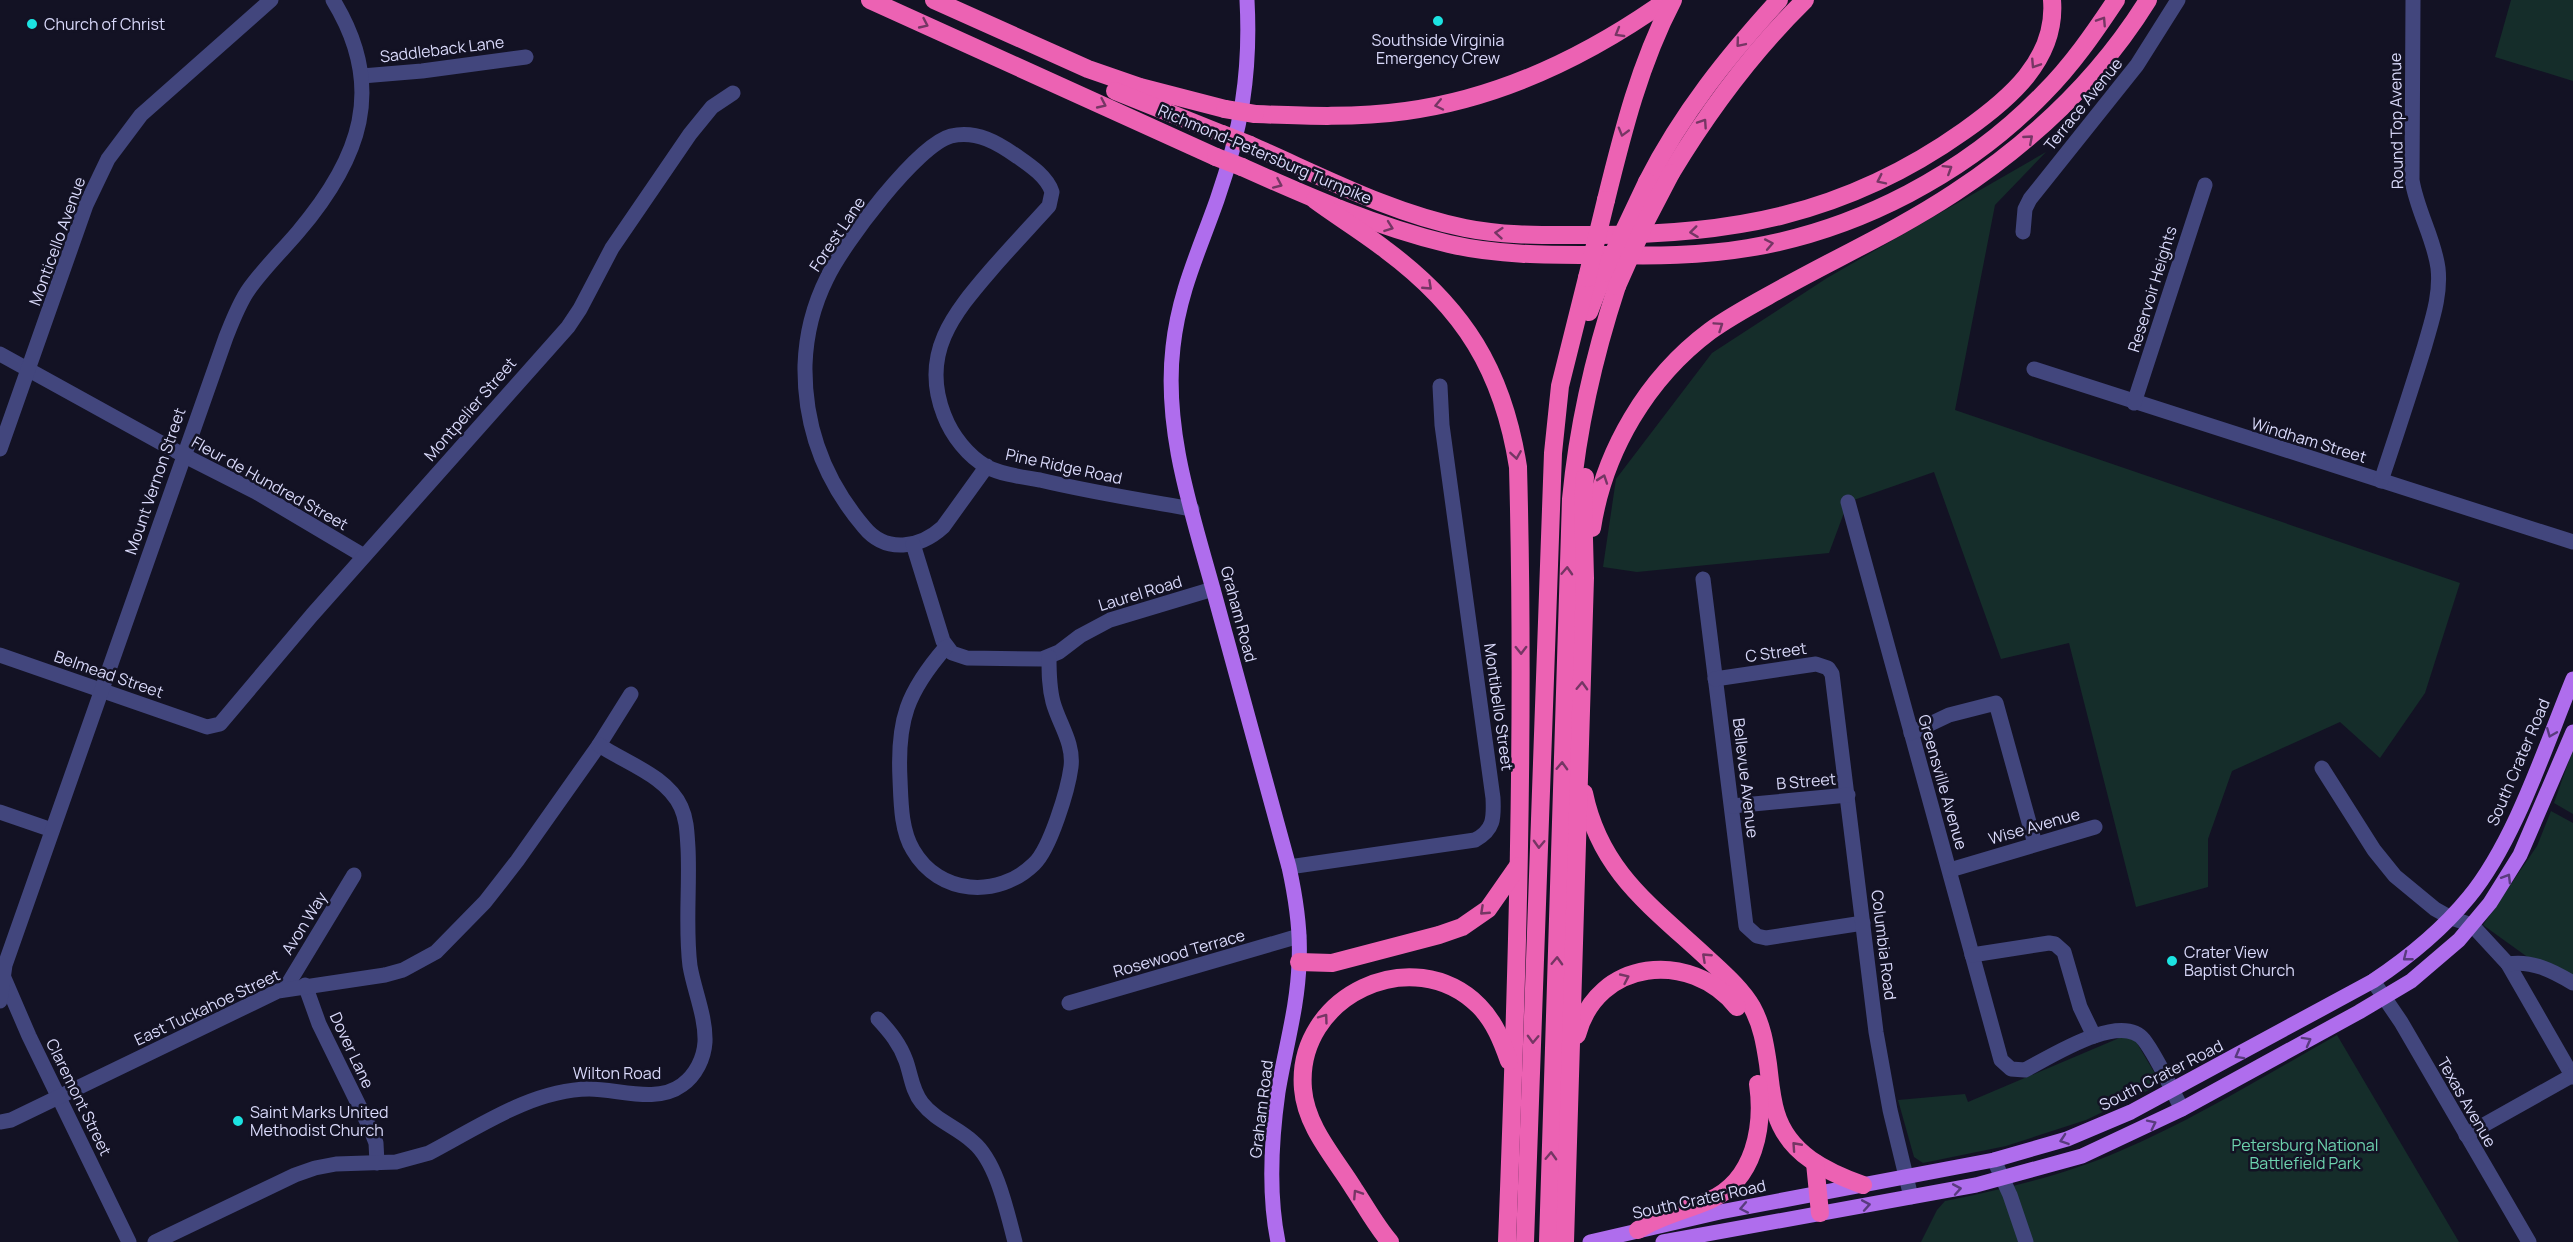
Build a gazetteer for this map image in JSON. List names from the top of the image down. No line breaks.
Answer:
{"streets":{"highway":["Richmond-Petersburg Turnpike"],"main road":["Graham Road","South Crater Road"],"street":["Saddleback Lane","Terrace Avenue","Round Top Avenue","Forest Lane","Monticello Avenue","Reservoir Heights","Montpelier Street","Windham Street","Pine Ridge Road","Mount Vernon Street","Fleur de Hundred Street","Laurel Road","C Street","Belmead Street","Montibello Street","Bellevue Avenue","B Street","Greensville Avenue","Wise Avenue","Avon Way","Columbia Road","Rosewood Terrace","East Tuckahoe Street","Dover Lane","Wilton Road","Claremont Street","Texas Avenue"]},"crossings":[["Saddleback Lane","Mount Vernon Street"],["Round Top Avenue","Windham Street"],["Forest Lane","Pine Ridge Road"],["Monticello Avenue","Fleur de Hundred Street"],["Reservoir Heights","Windham Street"],["Montpelier Street","Fleur de Hundred Street"],["Montpelier Street","Belmead Street"],["Pine Ridge Road","Graham Road"],["Mount Vernon Street","Fleur de Hundred Street"],["Mount Vernon Street","Belmead Street"],["Mount Vernon Street","Claremont Street"],["Laurel Road","Graham Road"],["Graham Road","Montibello Street"],["Graham Road","Rosewood Terrace"],["C Street","Bellevue Avenue"],["C Street","Columbia Road"],["South Crater Road","Columbia Road"],["South Crater Road","Texas Avenue"],["Bellevue Avenue","B Street"],["Bellevue Avenue","Columbia Road"],["B Street","Columbia Road"],["Greensville Avenue","Wise Avenue"],["Avon Way","East Tuckahoe Street"],["East Tuckahoe Street","Dover Lane"],["East Tuckahoe Street","Wilton Road"],["East Tuckahoe Street","Claremont Street"],["Dover Lane","Wilton Road"]],"parks":["Petersburg National Battlefield Park"],"places":["Southside Virginia Emergency Crew","Church of Christ","Crater View Baptist Church","Saint Marks United Methodist Church"]}
